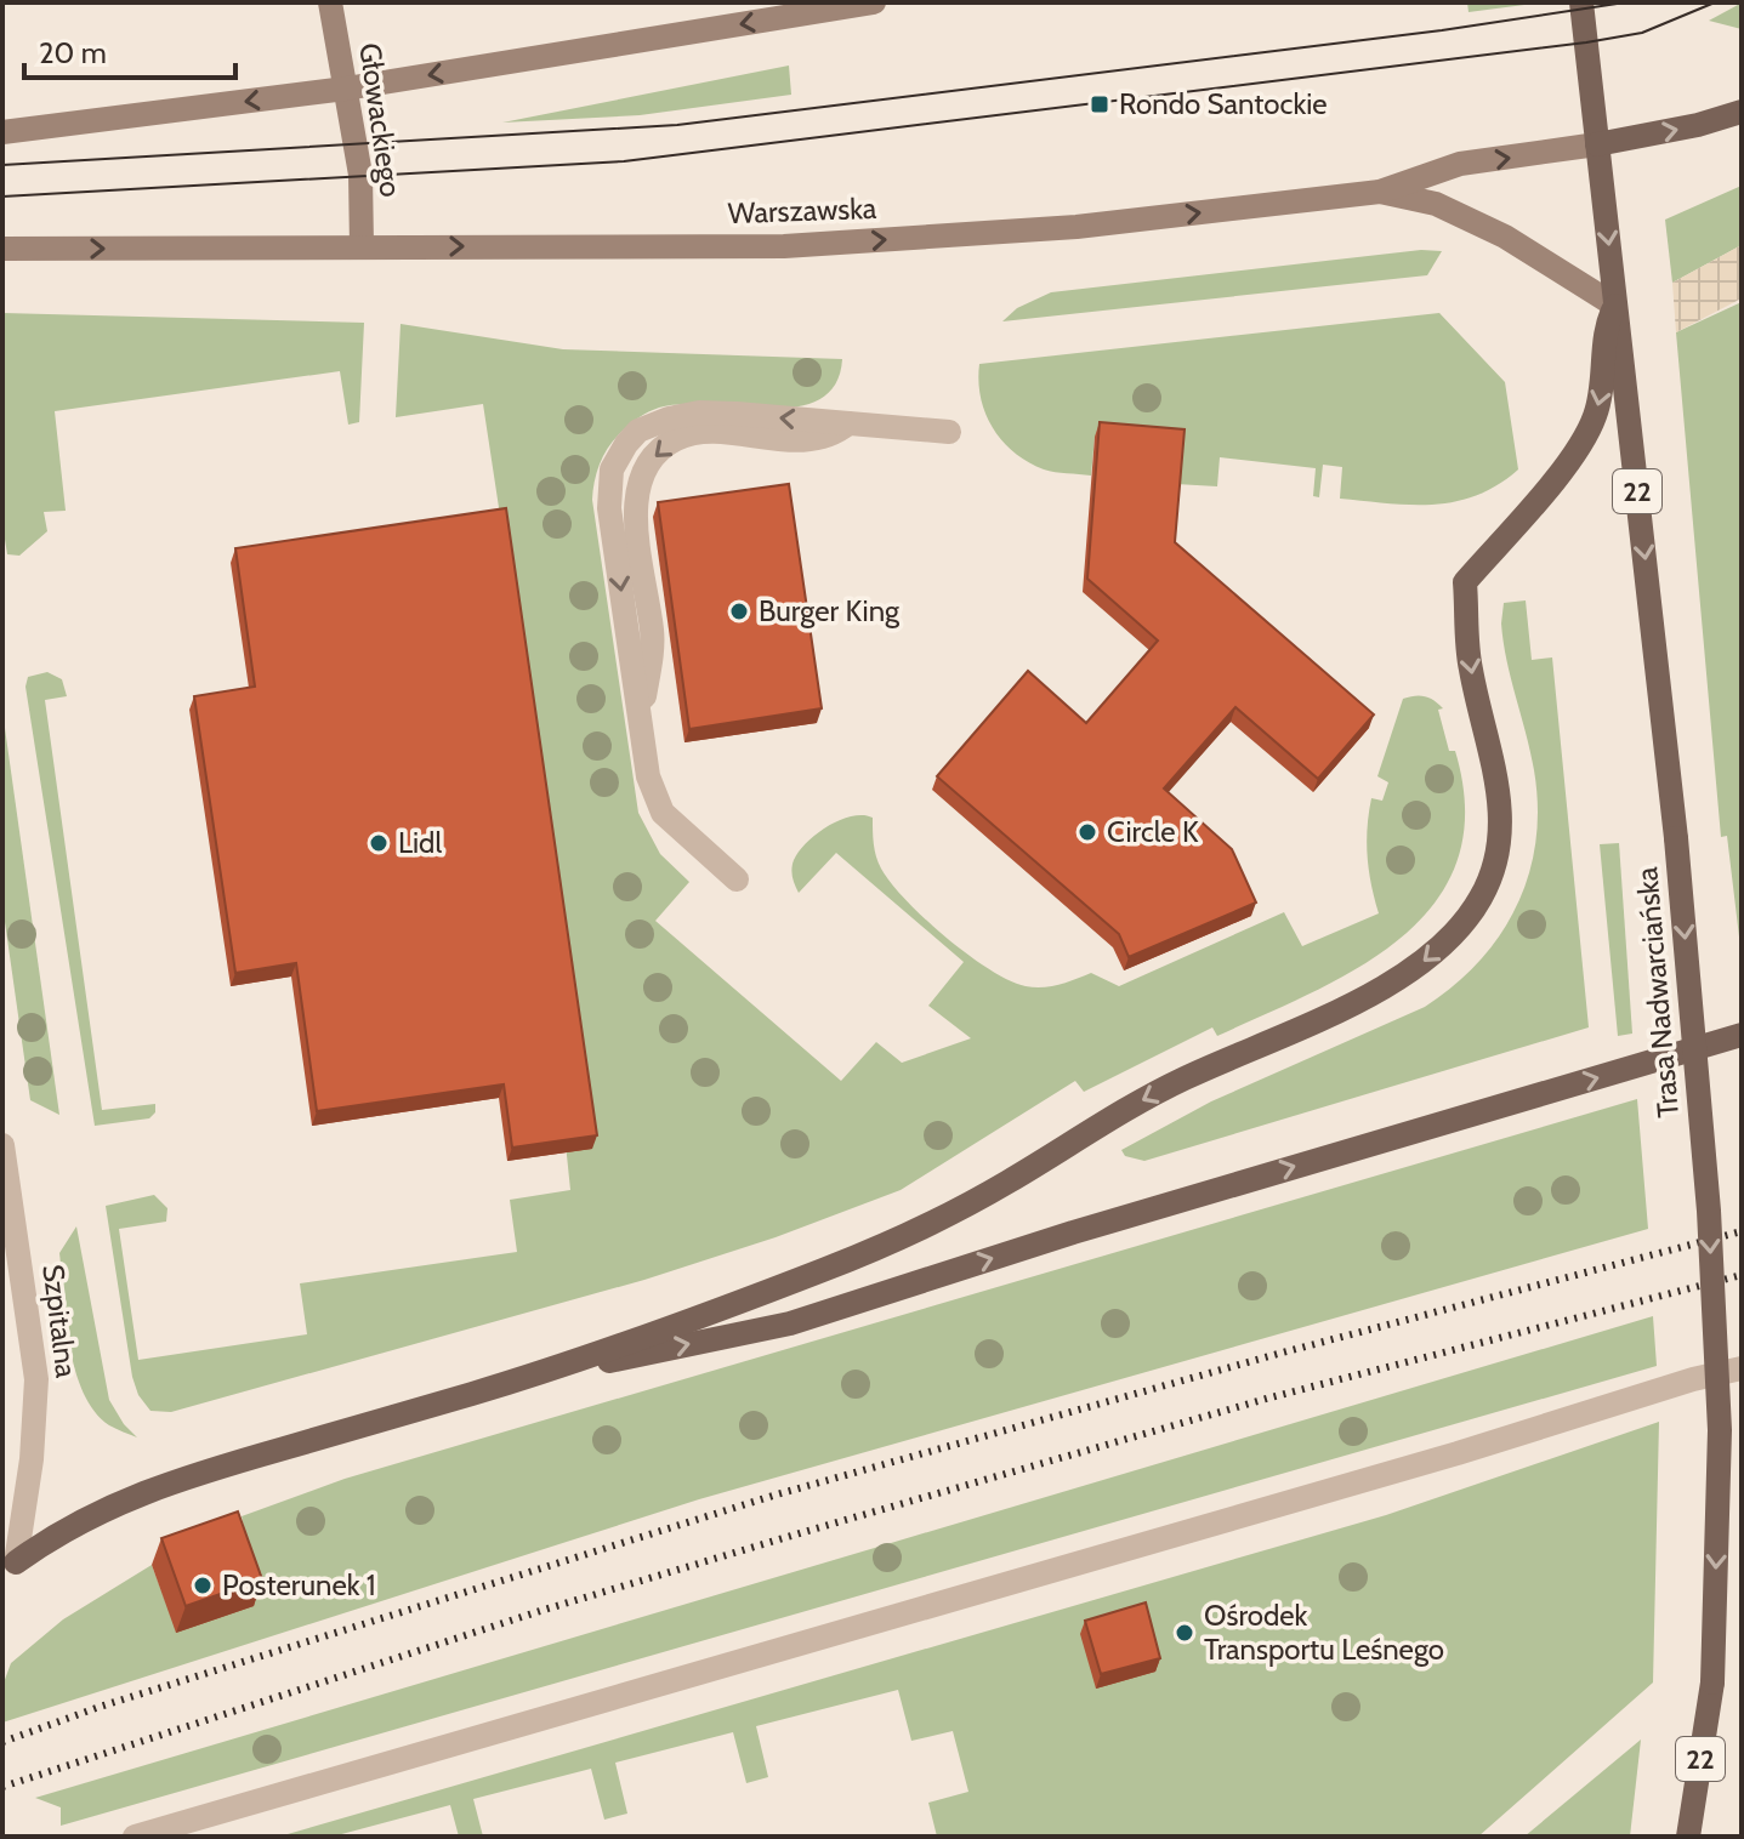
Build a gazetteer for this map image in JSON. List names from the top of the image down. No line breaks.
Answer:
{"streets":{"main road":["Głowackiego","Warszawska","22","Trasa Nadwarciańska"],"street":["Szpitalna"]},"crossings":[["Głowackiego","Warszawska"],["Warszawska","22"],["Warszawska","Trasa Nadwarciańska"],["22","Trasa Nadwarciańska"]],"one_way":["Trasa Nadwarciańska"],"places":{"transit":["Rondo Santockie"],"other":["Burger King","Circle K","Lidl","Posterunek 1","Ośrodek Transportu Leśnego"]},"scale_bar":"20 m"}
